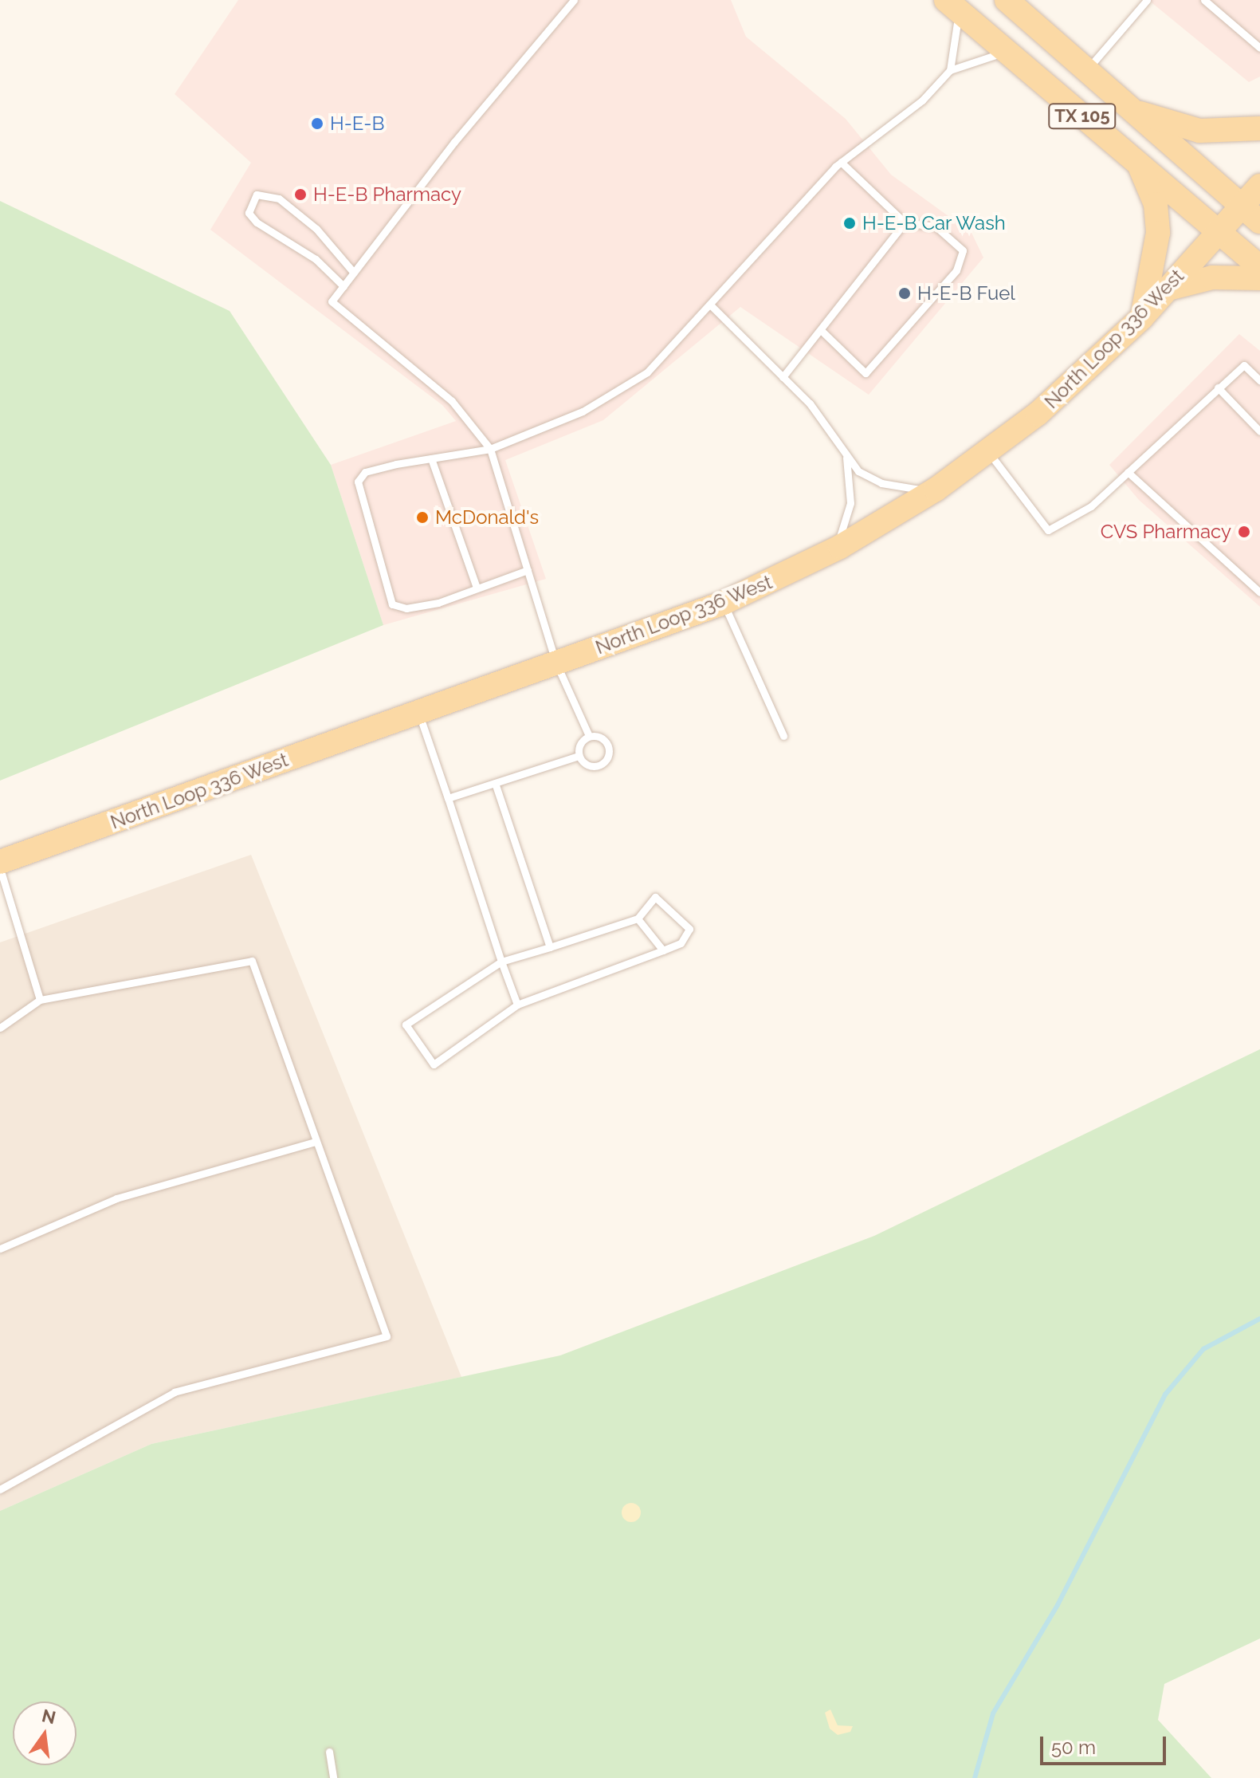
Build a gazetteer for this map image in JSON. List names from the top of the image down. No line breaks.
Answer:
{"streets":{"main road":["TX 105","North Loop 336 West"]},"crossings":[["TX 105","North Loop 336 West"]],"places":["H-E-B","H-E-B Pharmacy","H-E-B Car Wash","H-E-B Fuel","McDonald's","CVS Pharmacy"],"scale_bar":"50 m","north":"top"}
